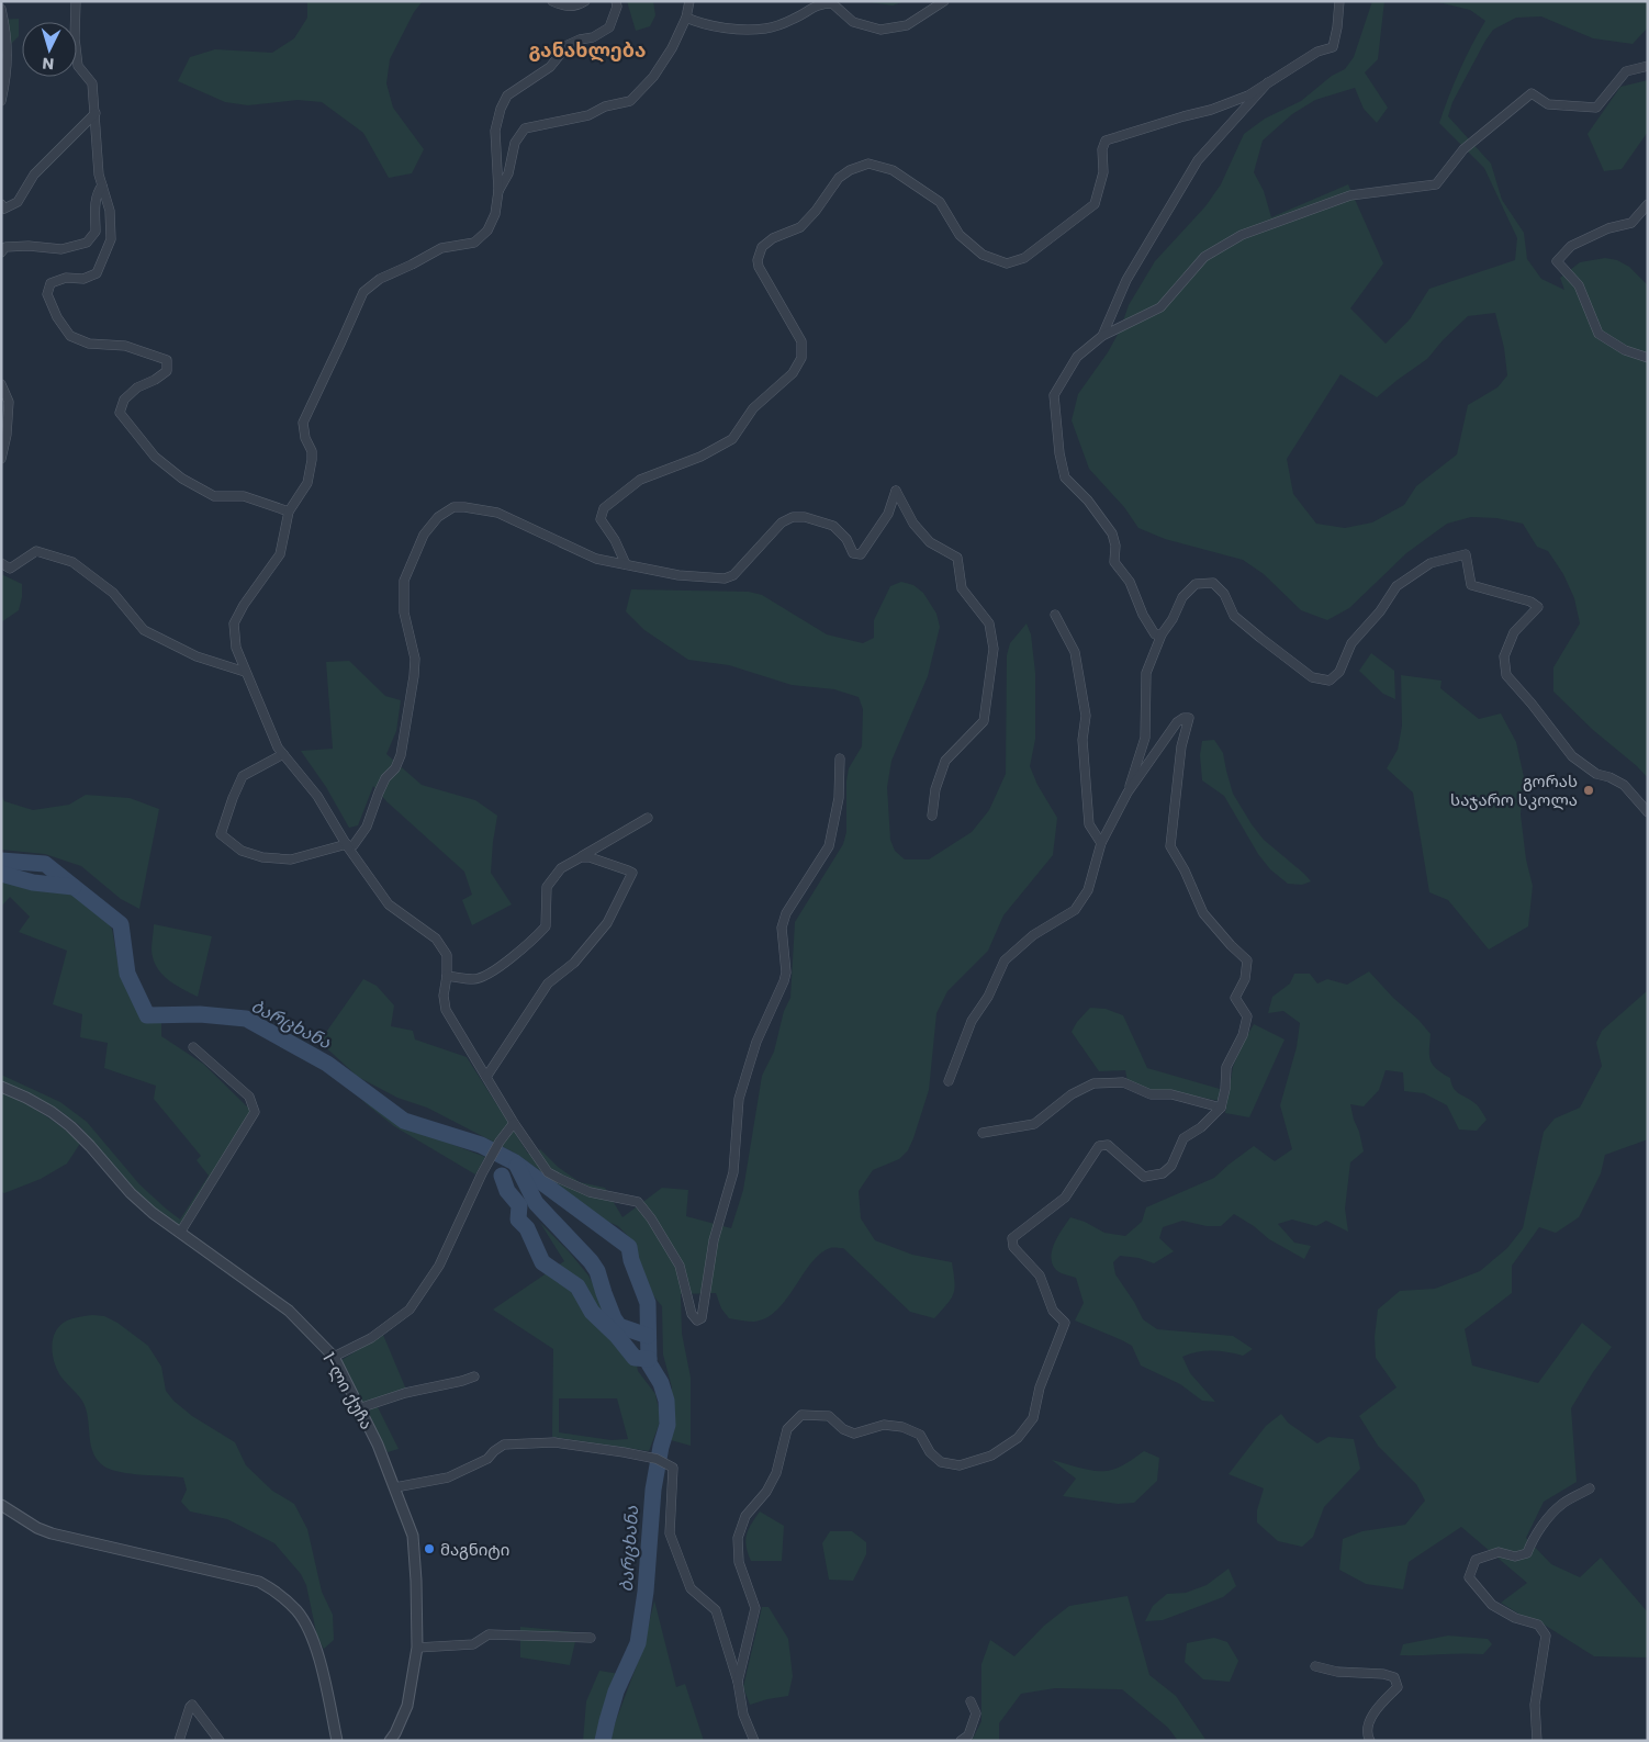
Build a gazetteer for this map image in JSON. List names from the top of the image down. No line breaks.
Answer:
{"streets":{"street":["1-ლი ქუჩა"]},"districts":["განახლება"],"water":["ბარცხანა"],"places":["გორას საჯარო სკოლა","მაგნიტი"],"north":"bottom"}
